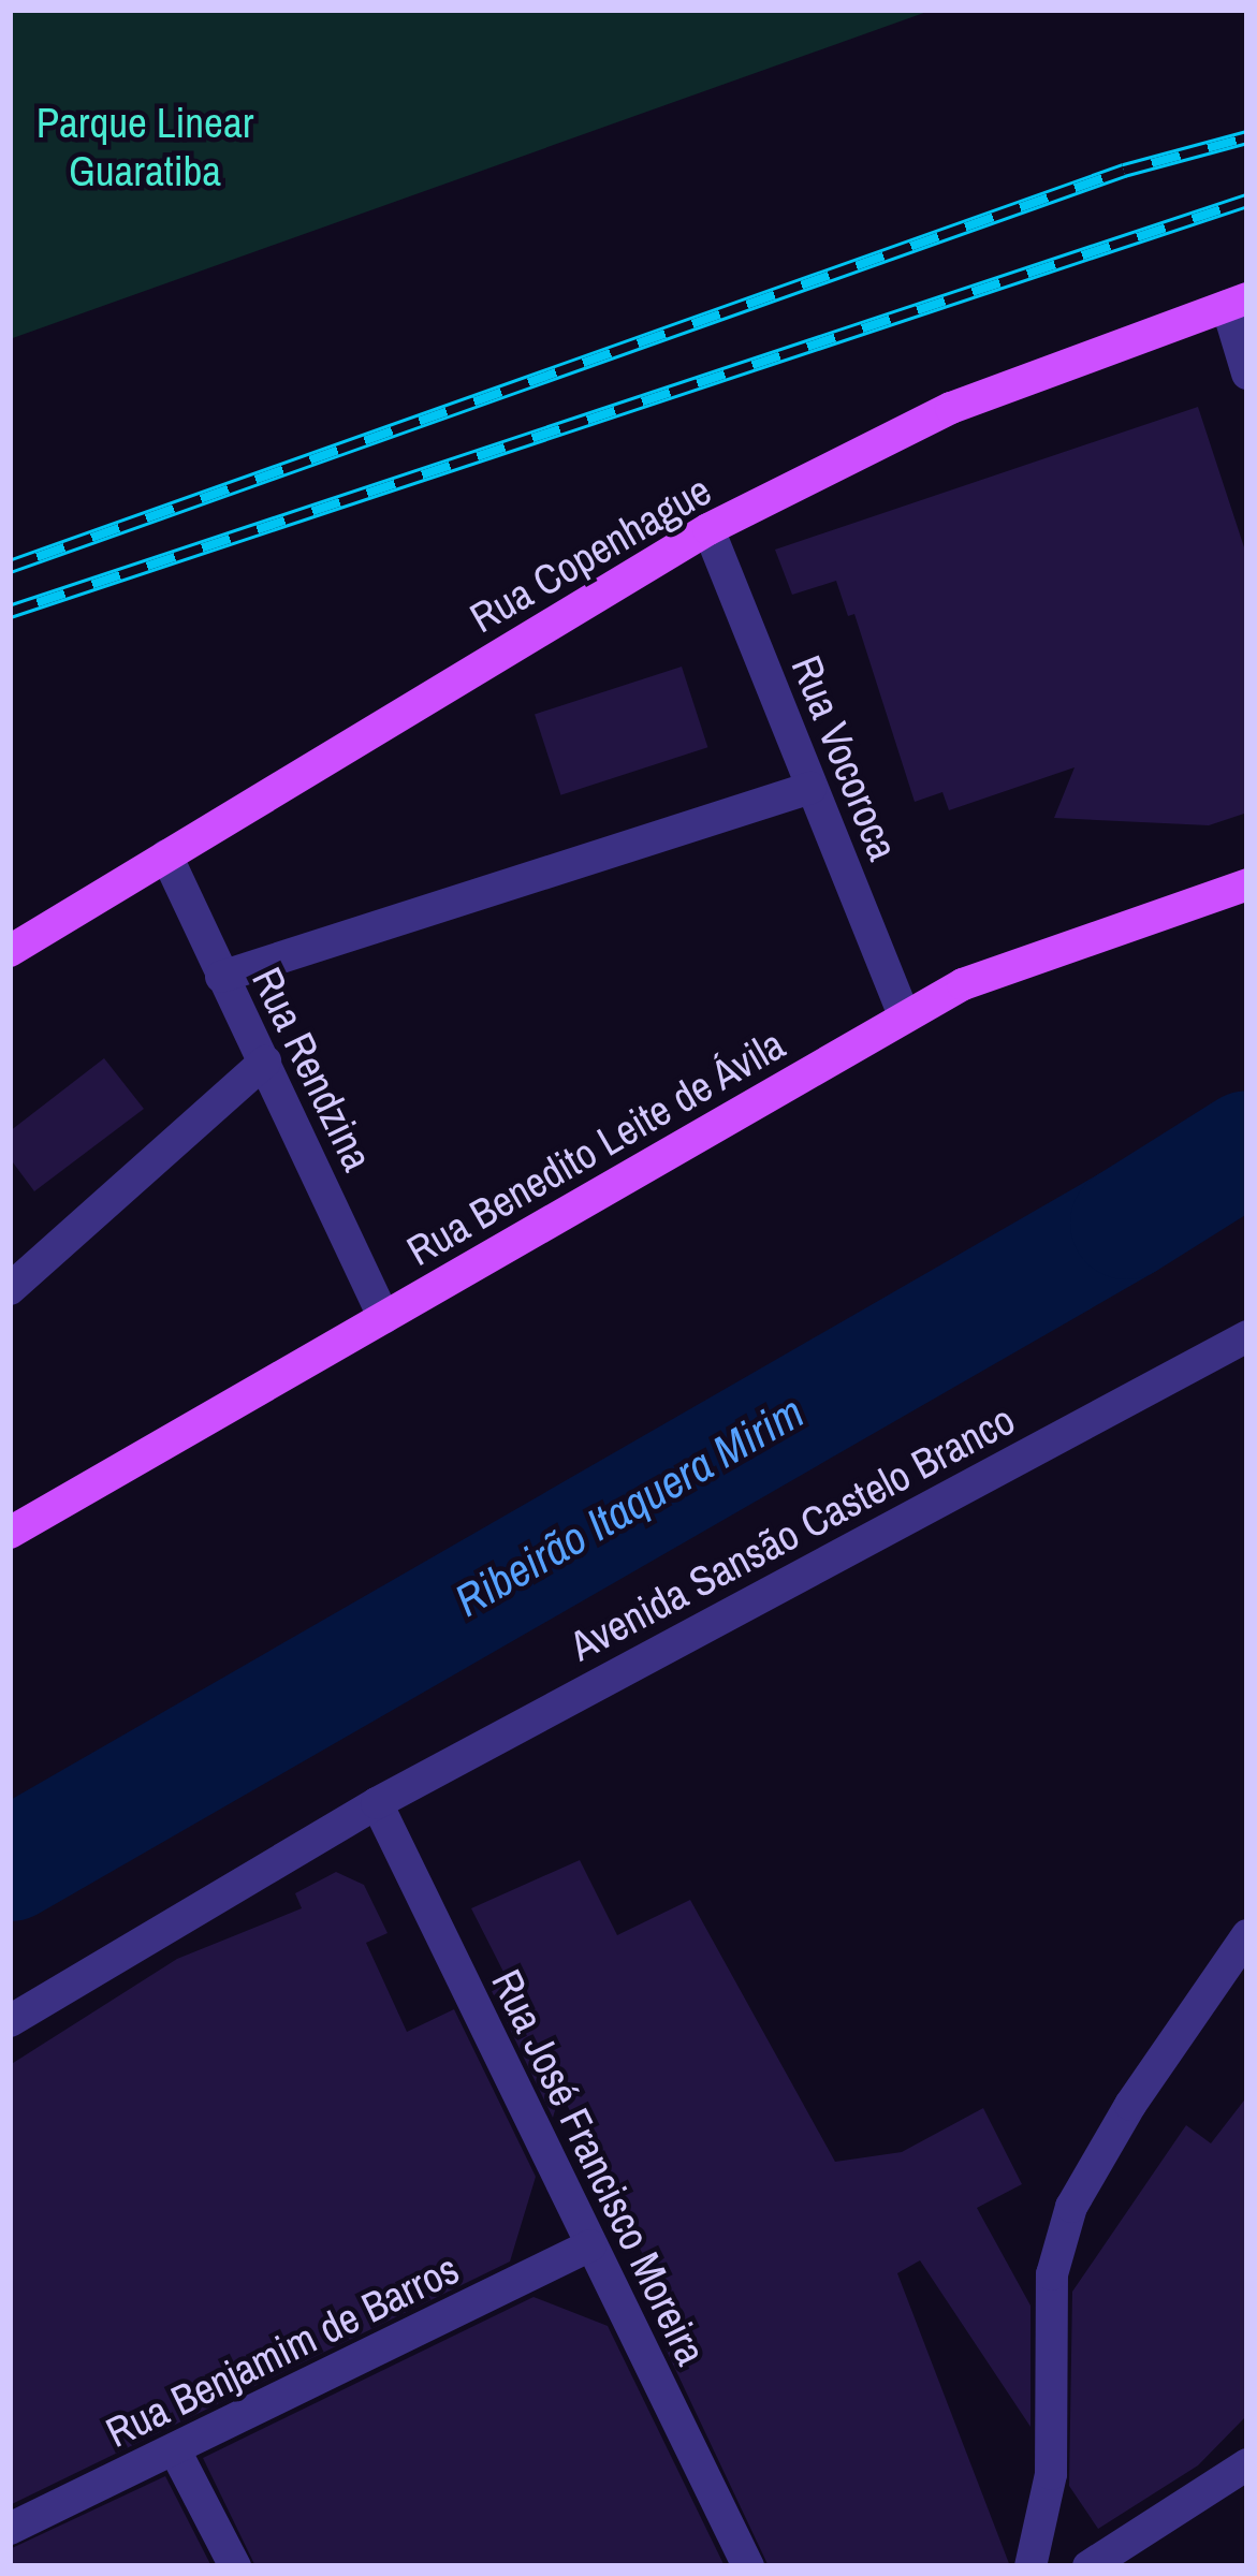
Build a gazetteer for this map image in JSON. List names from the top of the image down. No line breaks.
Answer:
{"streets":{"main road":["Rua Copenhague","Rua Benedito Leite de Ávila"],"street":["Rua Vocoroca","Rua Rendzina","Avenida Sansão Castelo Branco","Rua José Francisco Moreira","Rua Benjamim de Barros"]},"crossings":[["Rua Copenhague","Rua Vocoroca"],["Rua Copenhague","Rua Rendzina"],["Rua Vocoroca","Rua Benedito Leite de Ávila"],["Rua Rendzina","Rua Benedito Leite de Ávila"],["Avenida Sansão Castelo Branco","Rua José Francisco Moreira"],["Rua José Francisco Moreira","Rua Benjamim de Barros"]],"water":["Ribeirão Itaquera Mirim"],"parks":["Parque Linear Guaratiba"]}
